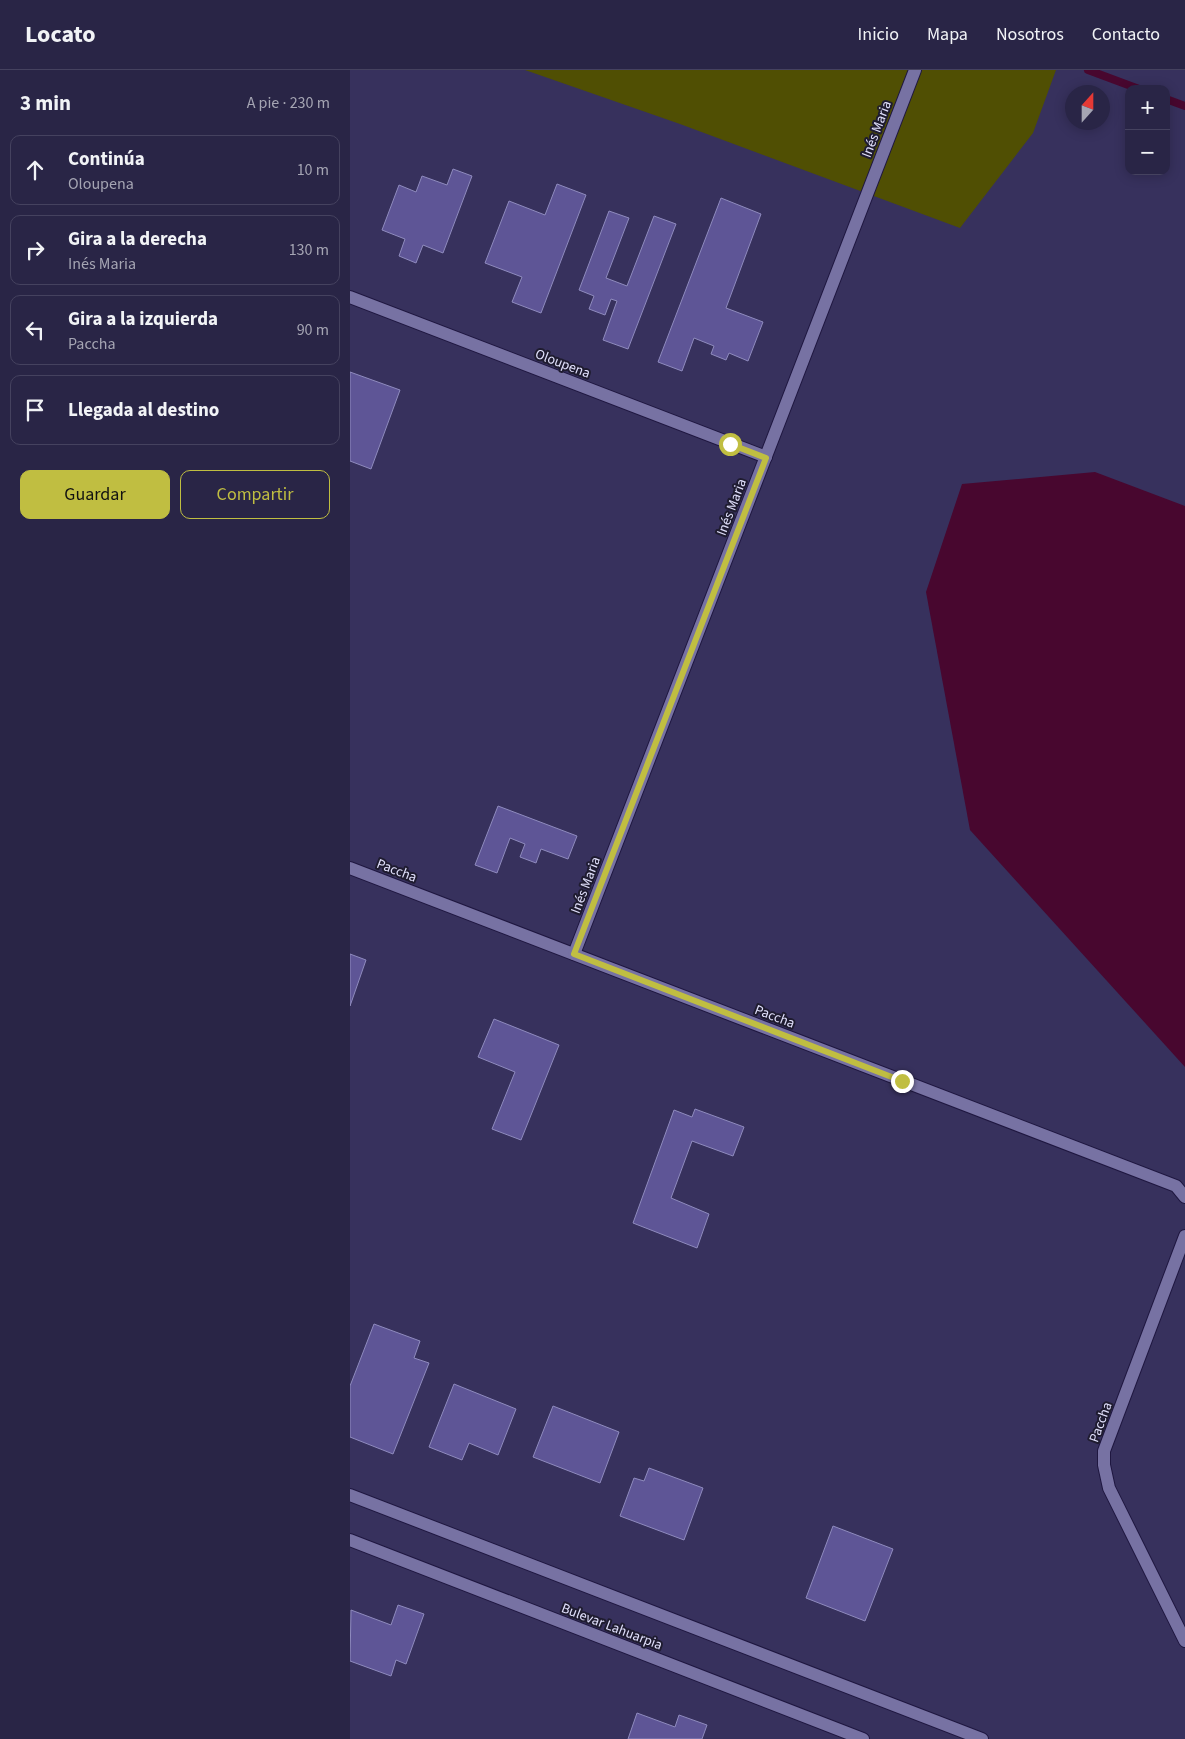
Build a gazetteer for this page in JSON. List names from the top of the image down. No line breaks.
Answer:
{"streets":{"street":["Inés Maria","Oloupena","Paccha","Bulevar Lahuarpia"]},"crossings":[["Inés Maria","Oloupena"],["Inés Maria","Paccha"]],"north":"top","page":{"header":"Locato","nav":["Inicio","Mapa","Nosotros","Contacto"],"heading":["3 min","A pie · 230 m"],"map_buttons":["+","−"],"list":[["Continúa","Oloupena","10 m"],["Gira a la derecha","Inés Maria","130 m"],["Gira a la izquierda","Paccha","90 m"],"Llegada al destino"],"buttons":["Guardar","Compartir"]}}
